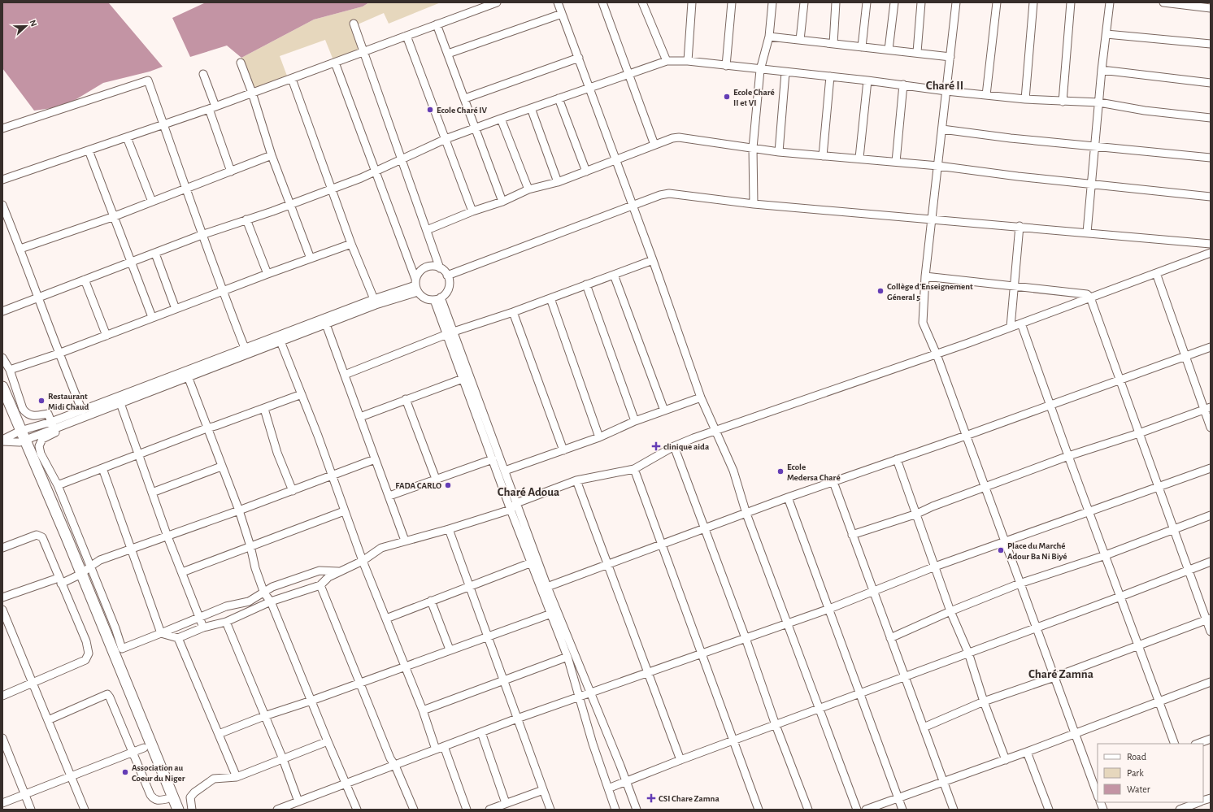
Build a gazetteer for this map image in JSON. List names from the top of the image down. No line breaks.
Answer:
{"districts":["Charé II","Charé Adoua","Charé Zamna"],"places":{"other":["Ecole Charé II et VI","Ecole Charé IV","Collège d'Enseignement Géneral 5","Restaurant Midi Chaud","Ecole Medersa Charé","FADA CARLO","Place du Marché Adour Ba Ni Biyé","Association au Coeur du Niger"],"health":["clinique aida","CSI Chare Zamna"]},"legend":["Road","Park","Water"],"north":"right"}
